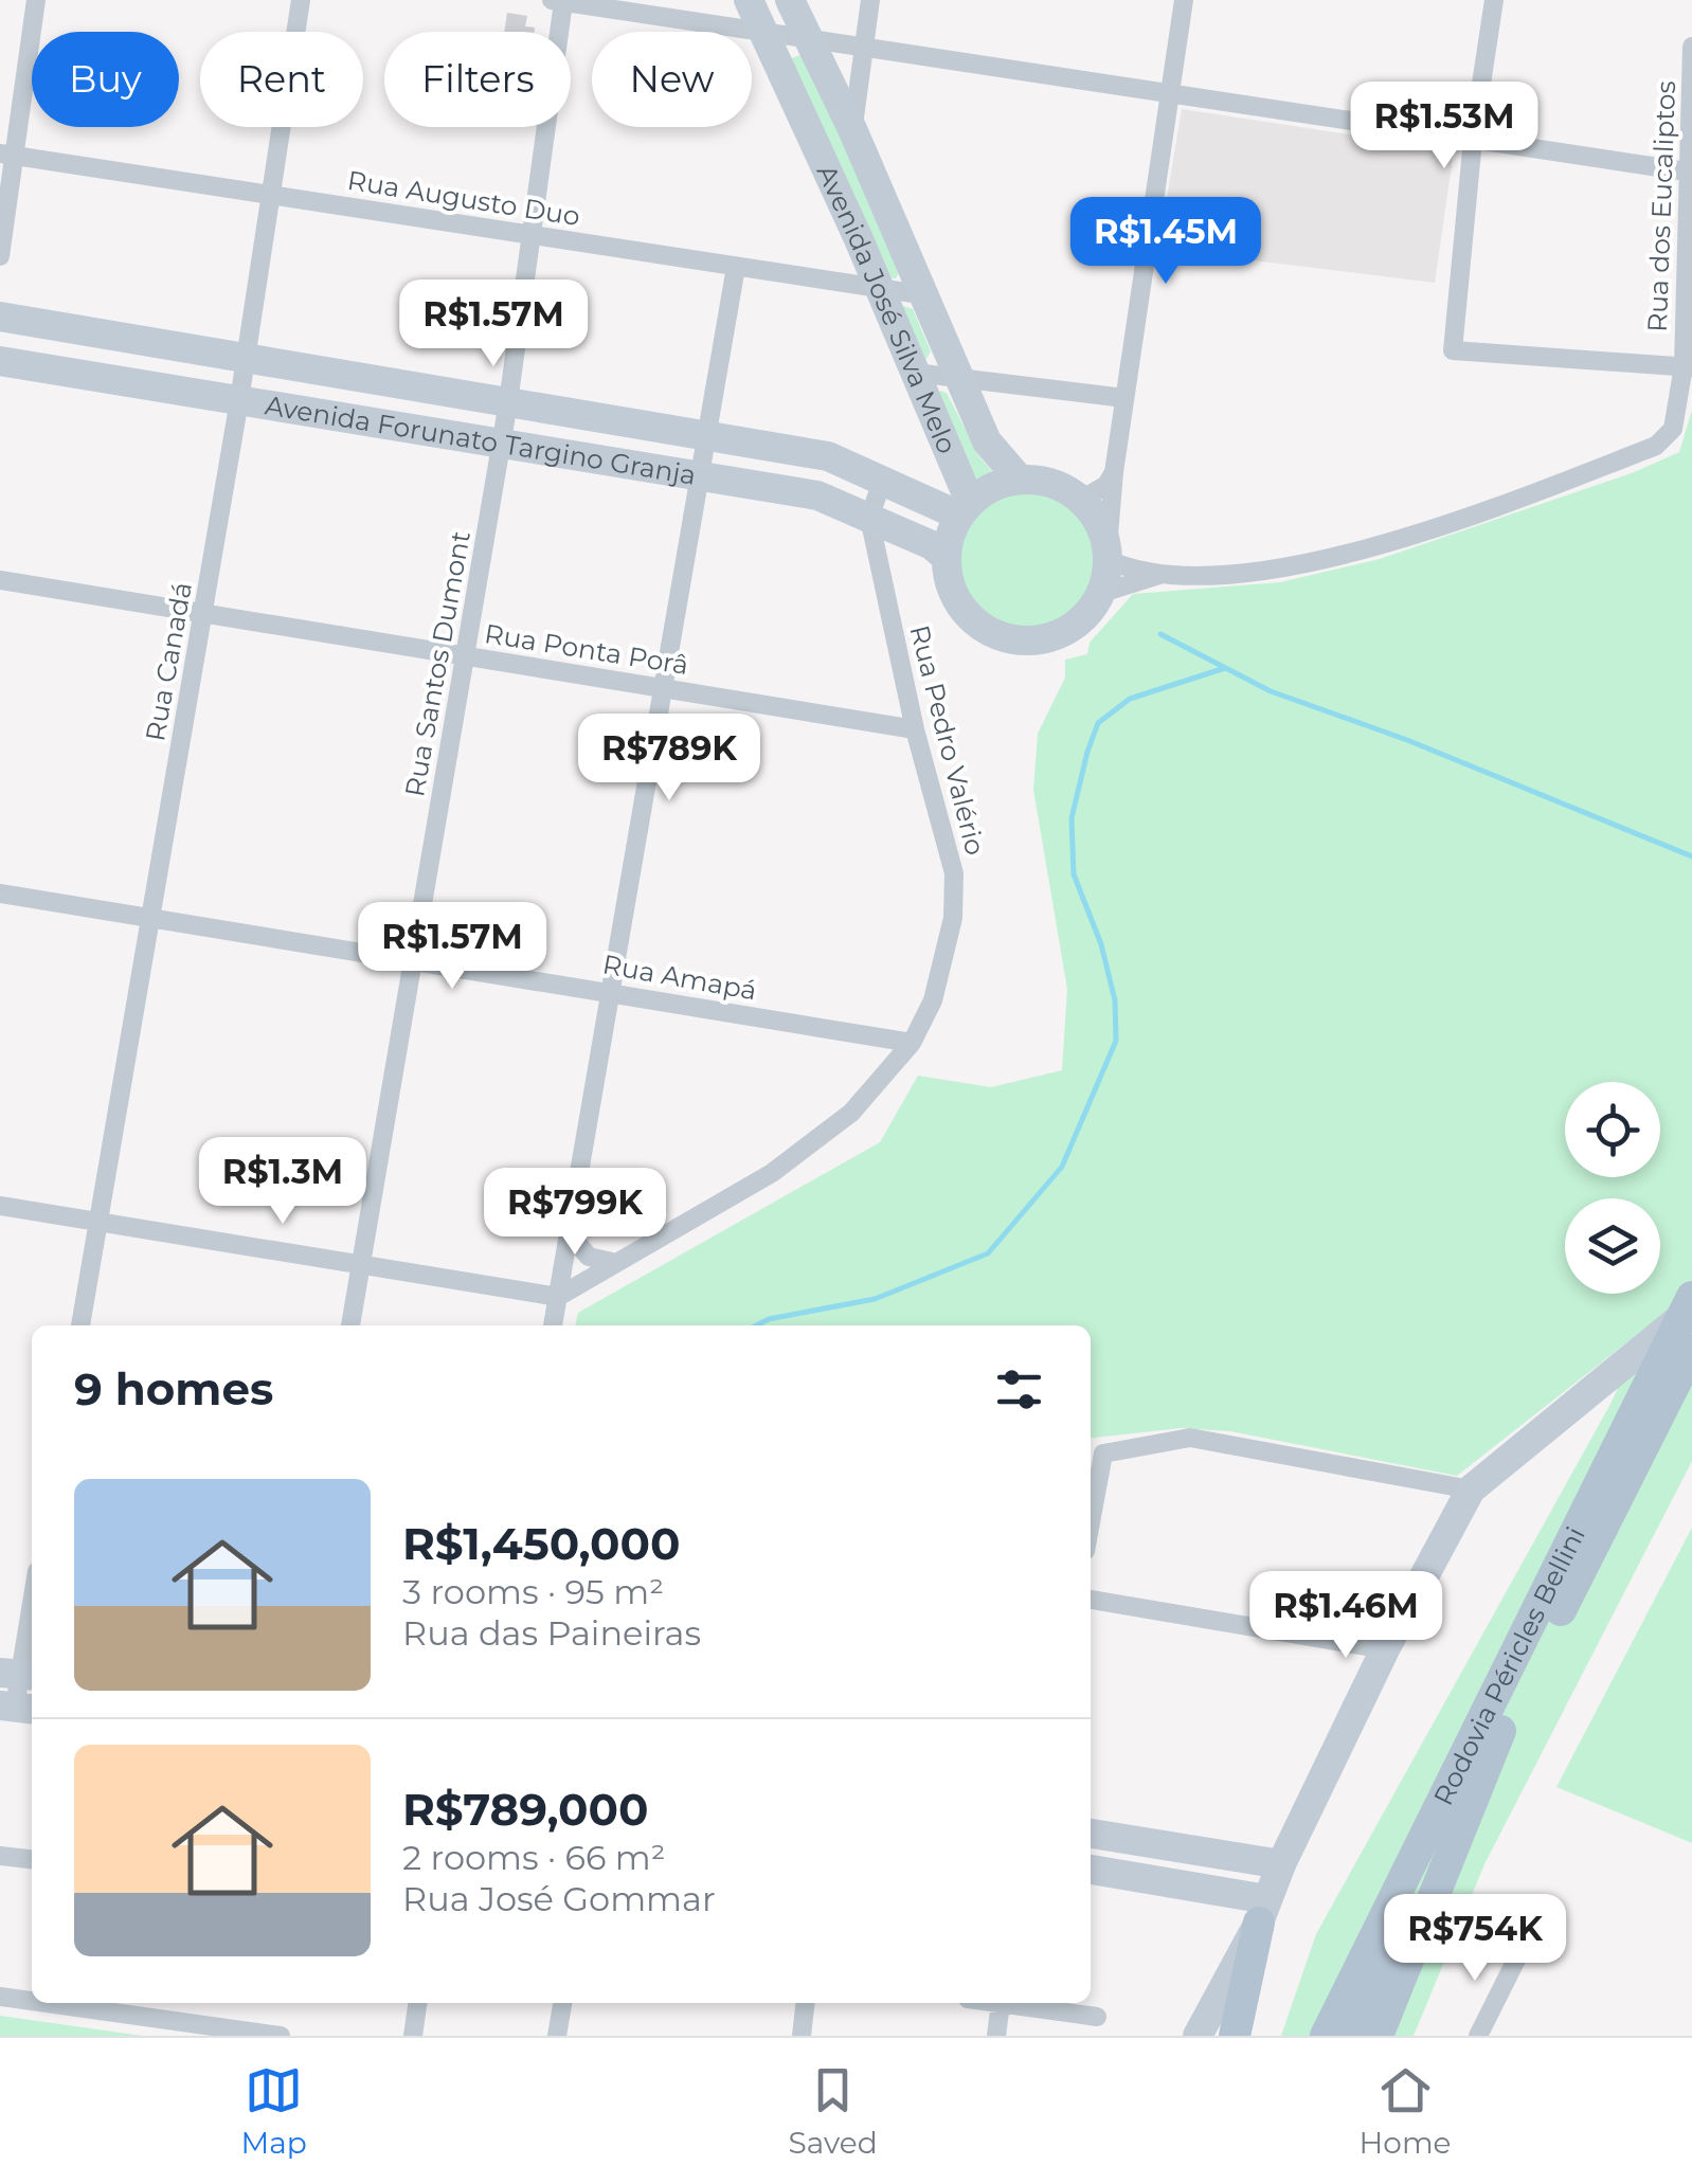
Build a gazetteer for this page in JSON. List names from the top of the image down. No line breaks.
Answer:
{"streets":{"main road":["Rodovia Péricles Bellini"],"street":["Rua Augusto Duo","Rua dos Eucaliptos","Avenida José Silva Melo","Avenida Forunato Targino Granja","Rua Ponta Porâ","Rua Canadá","Rua Santos Dumont","Rua Pedro Valério","Rua Amapá"]},"crossings":[["Rua Augusto Duo","Avenida José Silva Melo"],["Rua Augusto Duo","Rua Canadá"],["Rua Augusto Duo","Rua Santos Dumont"],["Avenida José Silva Melo","Avenida Forunato Targino Granja"],["Avenida Forunato Targino Granja","Rua Canadá"],["Avenida Forunato Targino Granja","Rua Santos Dumont"],["Avenida Forunato Targino Granja","Rua Pedro Valério"],["Rua Ponta Porâ","Rua Canadá"],["Rua Ponta Porâ","Rua Santos Dumont"],["Rua Ponta Porâ","Rua Pedro Valério"],["Rua Canadá","Rua Amapá"],["Rua Santos Dumont","Rua Amapá"],["Rua Pedro Valério","Rua Amapá"]],"page":{"chip":["Buy","Rent","Filters","New"],"price":["R$1.53M","R$1.45M","R$1.57M","R$789K","R$1.57M","R$1.3M","R$799K","R$1.46M","R$754K"],"heading":"9 homes","list":[{"name":"R$1,450,000","note":"3 rooms · 95 m² · Rua das Paineiras"},{"name":"R$789,000","note":"2 rooms · 66 m² · Rua José Gommar"}],"tabs":["Map","Saved","Home"]}}
